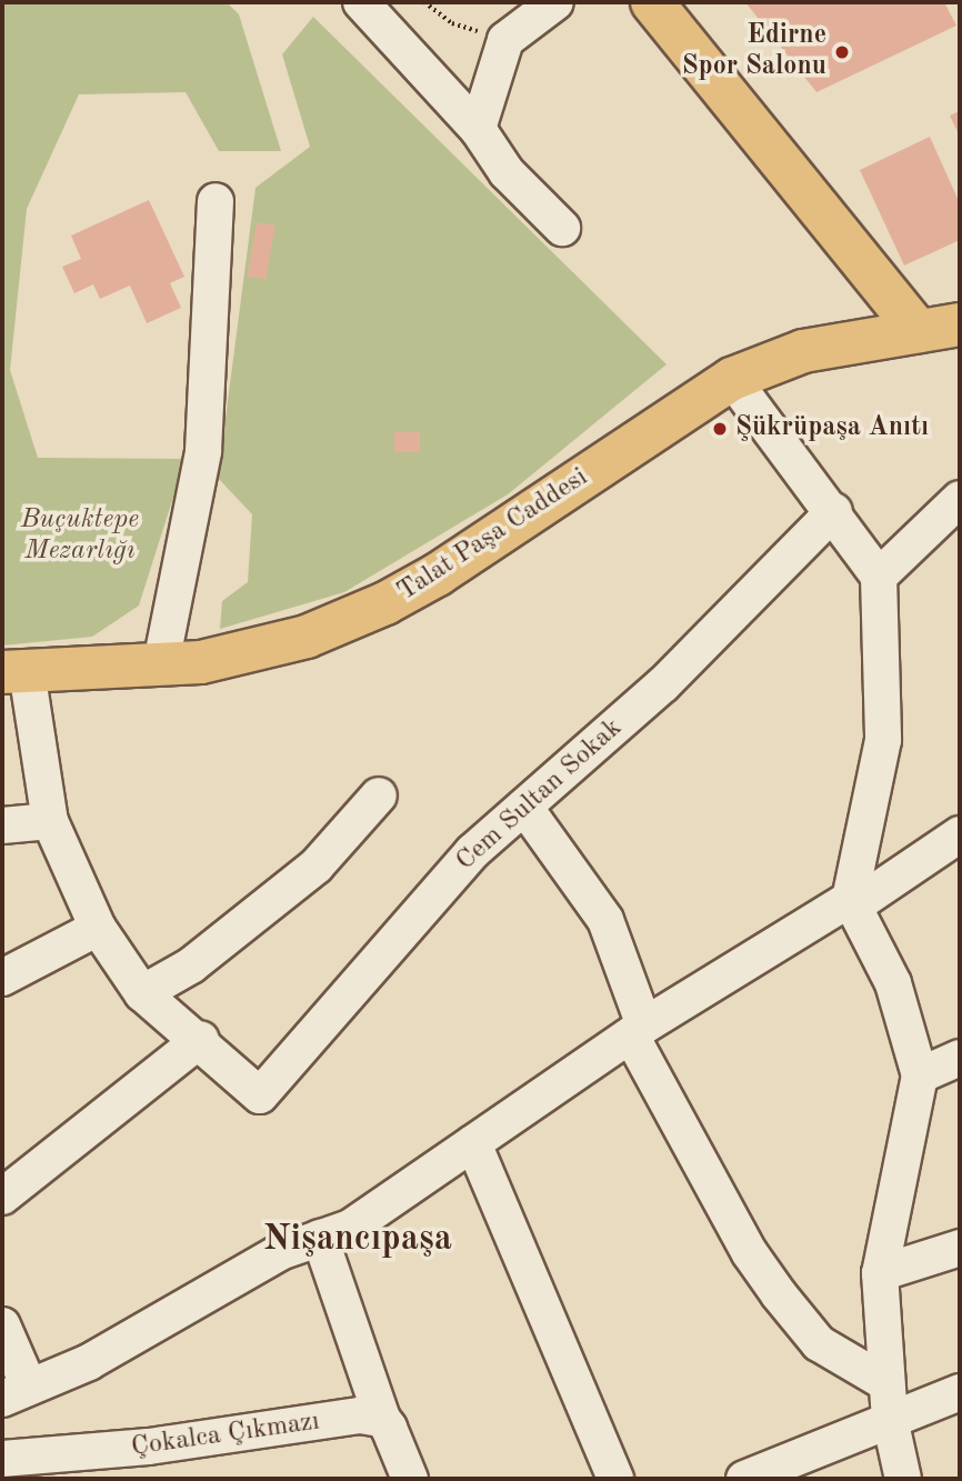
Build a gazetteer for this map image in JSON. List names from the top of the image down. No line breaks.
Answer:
{"streets":{"main road":["Talat Paşa Caddesi"],"street":["Cem Sultan Sokak","Çokalca Çıkmazı"]},"districts":["Nişancıpaşa"],"parks":["Buçuktepe Mezarlığı"],"places":["Edirne Spor Salonu","Şükrüpaşa Anıtı"]}
